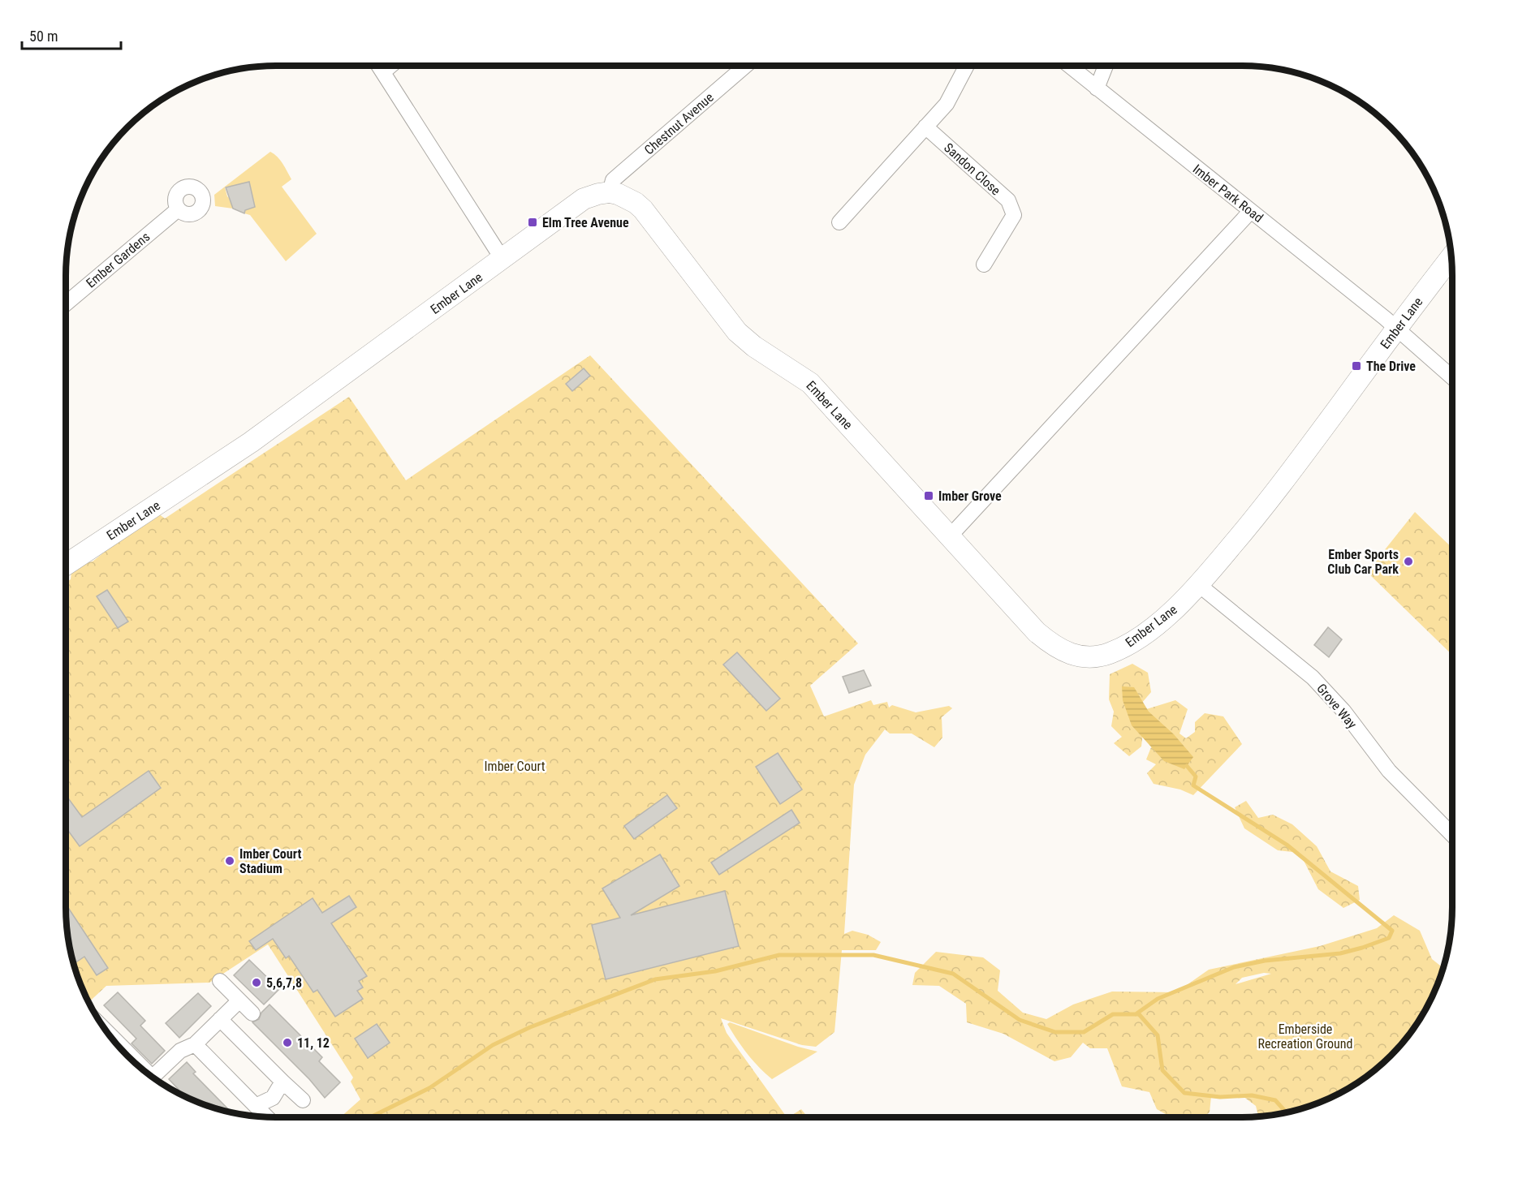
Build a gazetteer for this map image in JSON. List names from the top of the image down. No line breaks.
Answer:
{"streets":{"main road":["Ember Lane"],"street":["Chestnut Avenue","Sandon Close","Imber Park Road","Ember Gardens","Grove Way"]},"crossings":[["Chestnut Avenue","Ember Lane"],["Imber Park Road","Ember Lane"],["Ember Lane","Grove Way"]],"parks":["Imber Court","Emberside Recreation Ground"],"places":{"transit":["Elm Tree Avenue","The Drive","Imber Grove"],"other":["Ember Sports Club Car Park","Imber Court Stadium","5,6,7,8","11, 12"]},"scale_bar":"50 m"}
